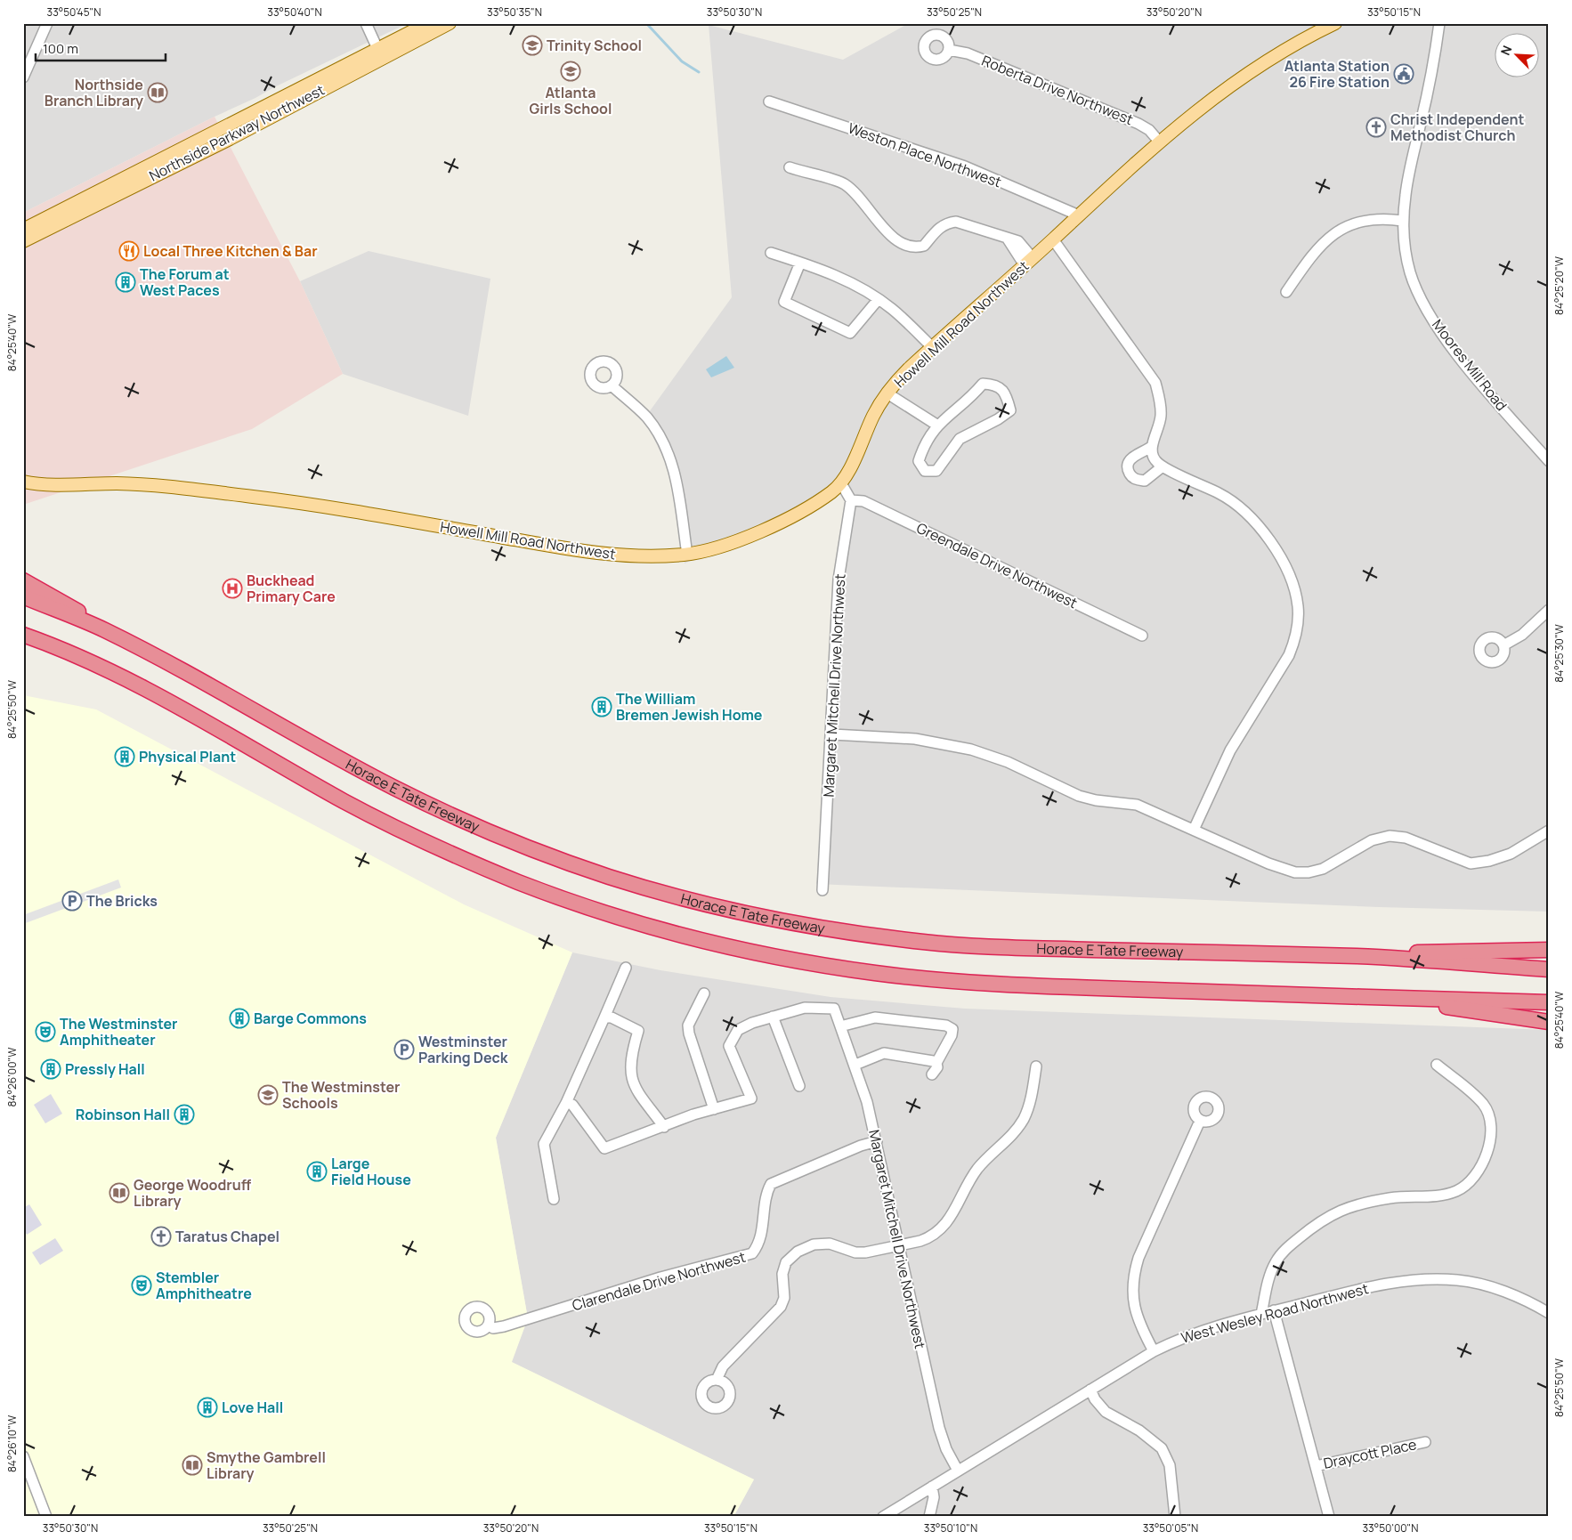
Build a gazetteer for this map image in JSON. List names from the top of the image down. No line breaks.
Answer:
{"streets":{"highway":["Horace E Tate Freeway"],"main road":["Northside Parkway Northwest","Howell Mill Road Northwest"],"street":["Roberta Drive Northwest","Weston Place Northwest","Moores Mill Road","Greendale Drive Northwest","Margaret Mitchell Drive Northwest","Clarendale Drive Northwest","West Wesley Road Northwest","Draycott Place"]},"crossings":[["Roberta Drive Northwest","Howell Mill Road Northwest"],["Weston Place Northwest","Howell Mill Road Northwest"],["Greendale Drive Northwest","Margaret Mitchell Drive Northwest"],["Margaret Mitchell Drive Northwest","Clarendale Drive Northwest"],["Margaret Mitchell Drive Northwest","West Wesley Road Northwest"]],"places":{"school or university":["Trinity School","Atlanta Girls School","The Westminster Schools"],"public building":["Atlanta Station 26 Fire Station"],"library":["Northside Branch Library","George Woodruff Library","Smythe Gambrell Library"],"church":["Christ Independent Methodist Church","Taratus Chapel"],"restaurant":["Local Three Kitchen & Bar"],"building":["The Forum at West Paces","The William Bremen Jewish Home","Physical Plant","Barge Commons","Pressly Hall","Robinson Hall","Large Field House","Love Hall"],"hospital":["Buckhead Primary Care"],"parking":["The Bricks","Westminster Parking Deck"],"theatre":["The Westminster Amphitheater","Stembler Amphitheatre"]},"scale_bar":"100 m","north":"top left","coordinates":["33°50'45\"N","33°50'40\"N","33°50'35\"N","33°50'30\"N","33°50'25\"N","33°50'20\"N","33°50'15\"N","84°25'20\"W","84°25'40\"W","84°25'30\"W","84°25'50\"W","84°26'00\"W","84°26'10\"W","33°50'10\"N","33°50'05\"N","33°50'00\"N"]}
